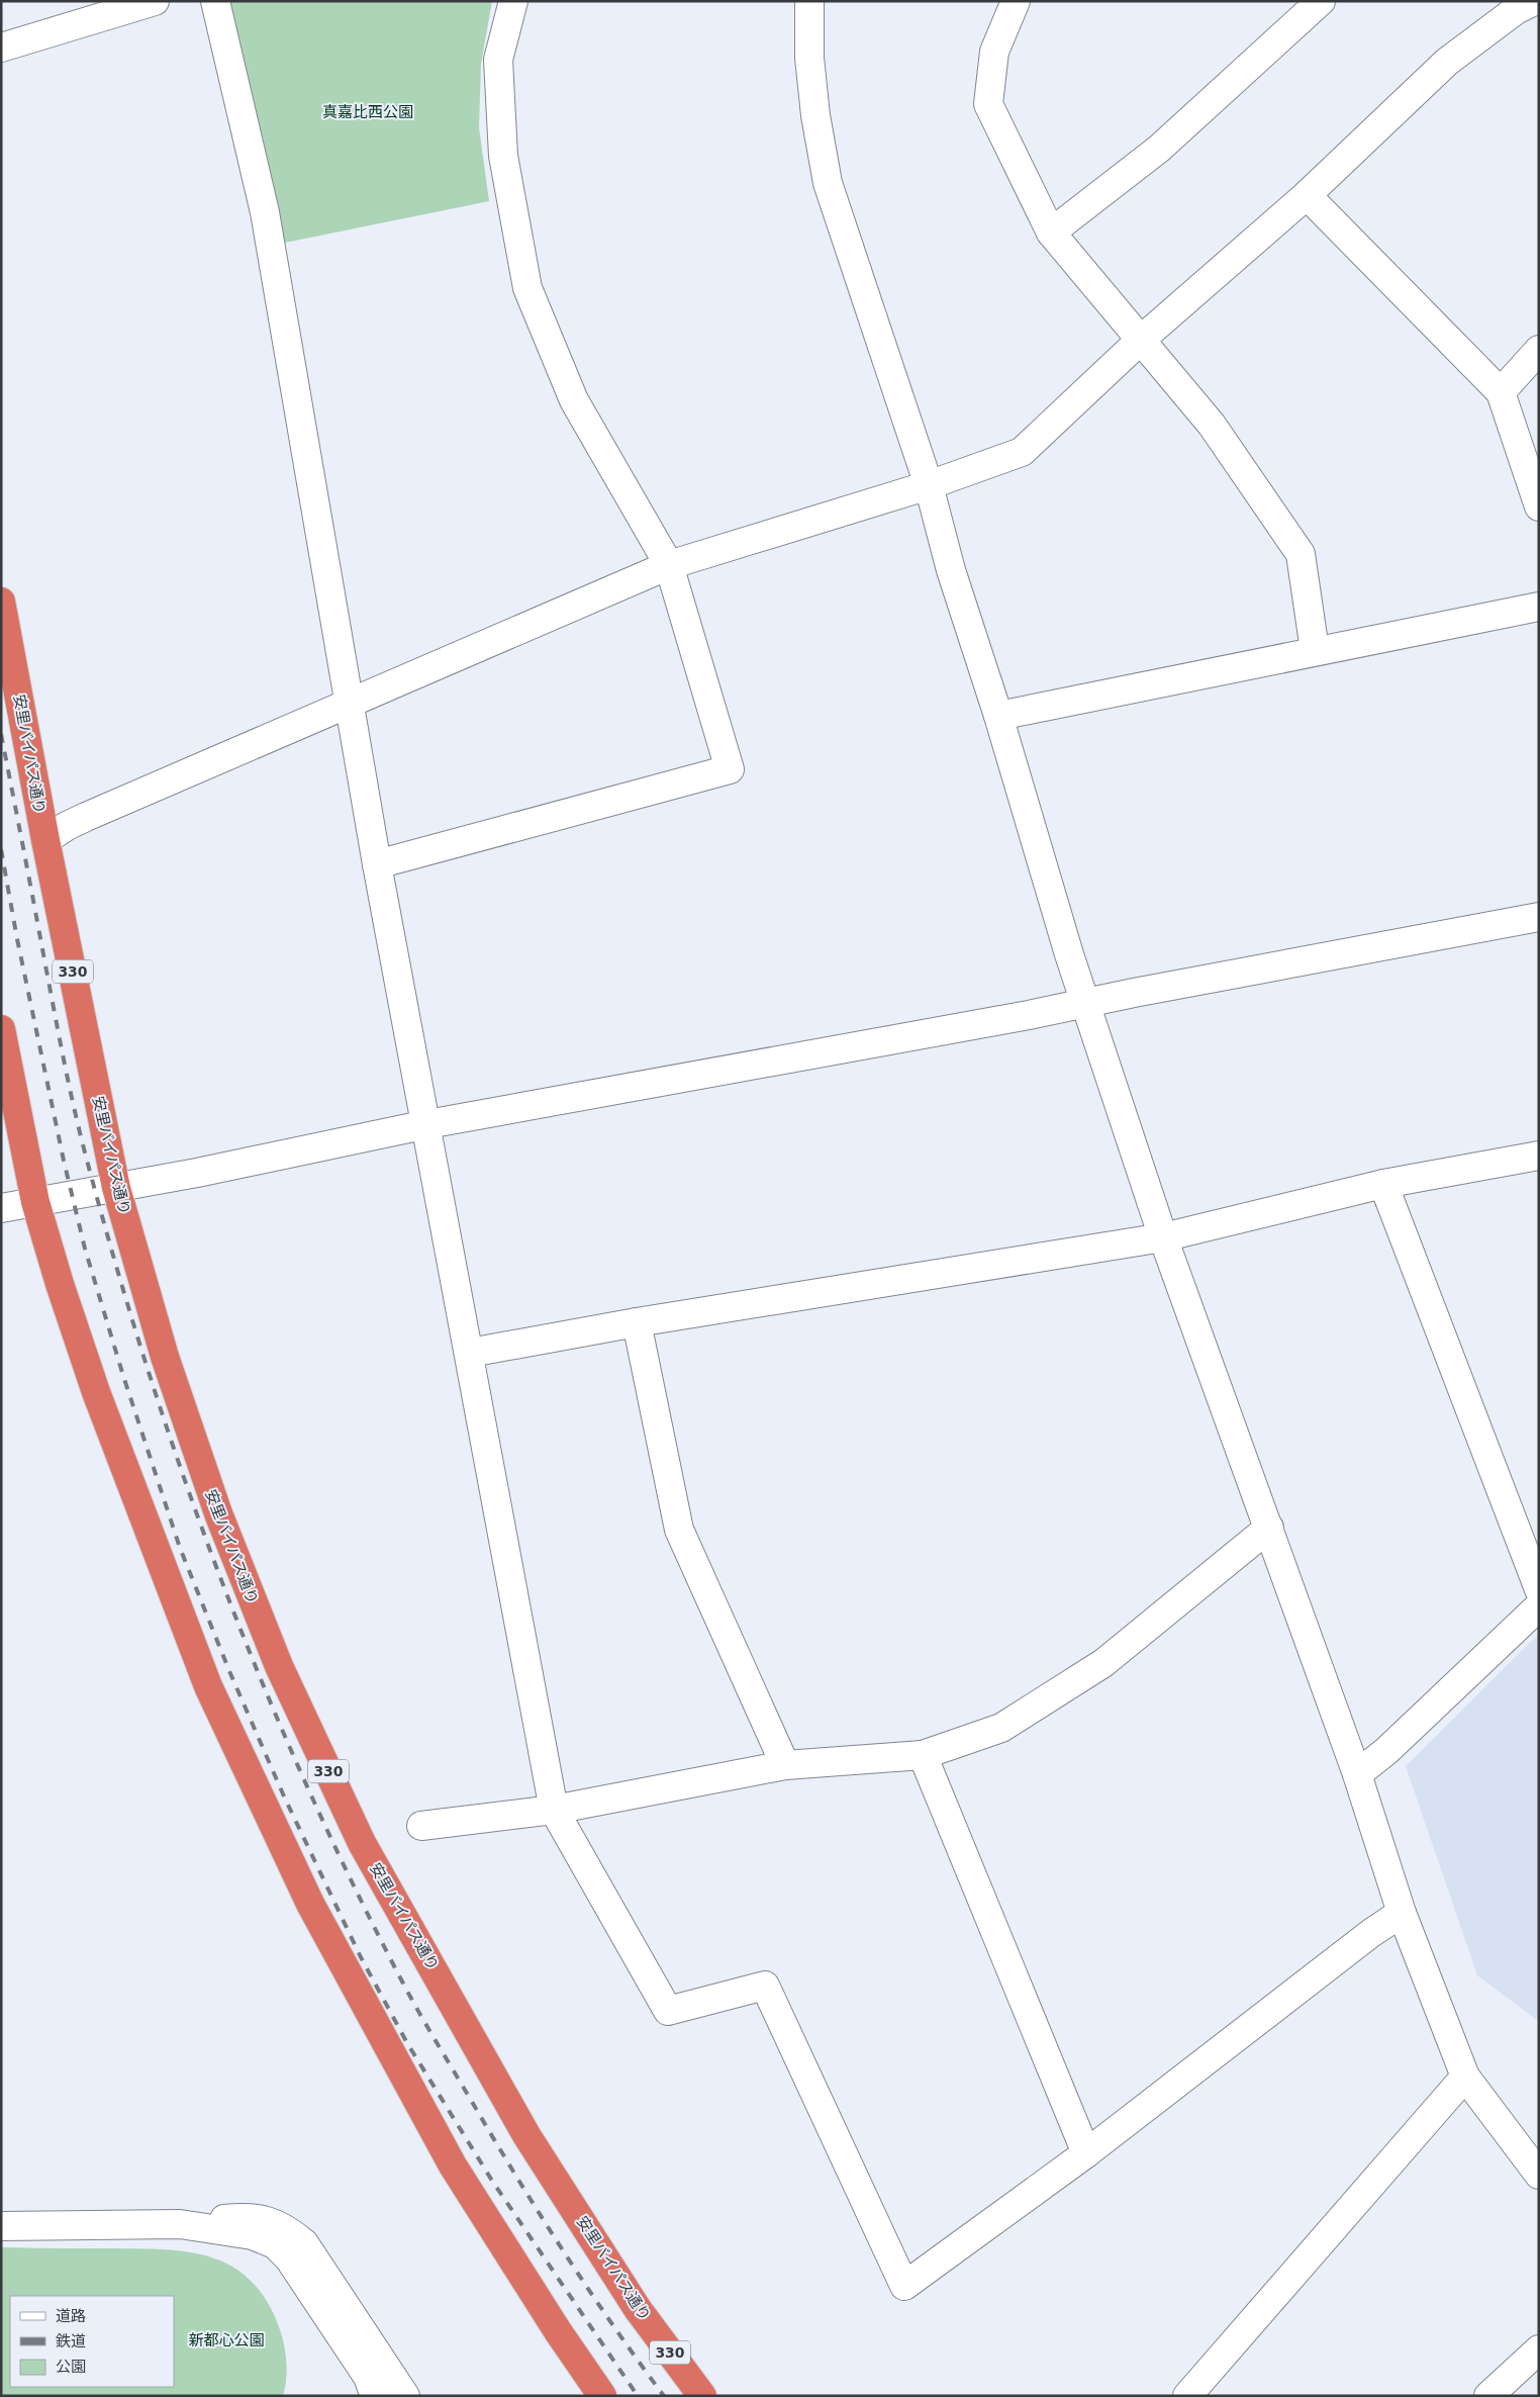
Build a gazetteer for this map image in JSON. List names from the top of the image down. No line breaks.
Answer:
{"streets":{"highway":["安里バイパス通り","330"]},"parks":["真嘉比西公園","新都心公園"],"legend":["道路","鉄道","公園"]}
